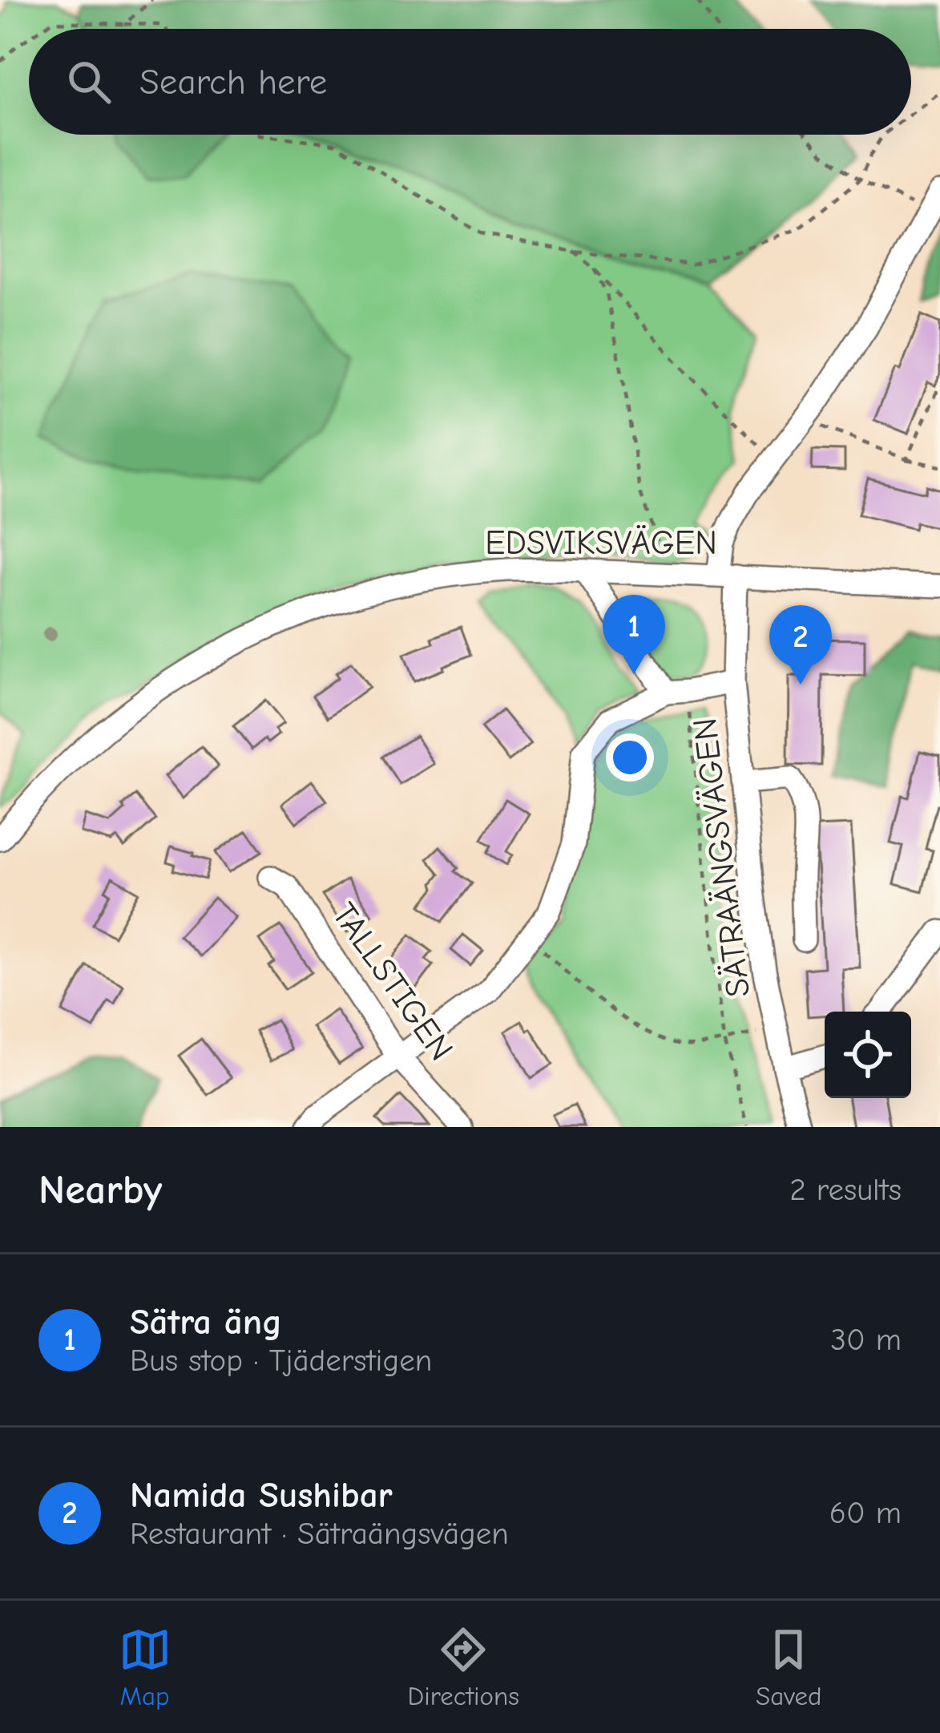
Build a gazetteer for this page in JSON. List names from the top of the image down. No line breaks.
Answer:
{"streets":{"street":["EDSVIKSVÄGEN","SÄTRAÄNGSVÄGEN","TALLSTIGEN"]},"crossings":[["EDSVIKSVÄGEN","SÄTRAÄNGSVÄGEN"]],"page":{"search":"Search here","pins":["1","2"],"heading":["Nearby","2 results"],"list":[{"mark":"1","name":"Sätra äng","note":"Bus stop · Tjäderstigen","value":"30 m"},{"mark":"2","name":"Namida Sushibar","note":"Restaurant · Sätraängsvägen","value":"60 m"}],"nav":["Map","Directions","Saved"]}}
